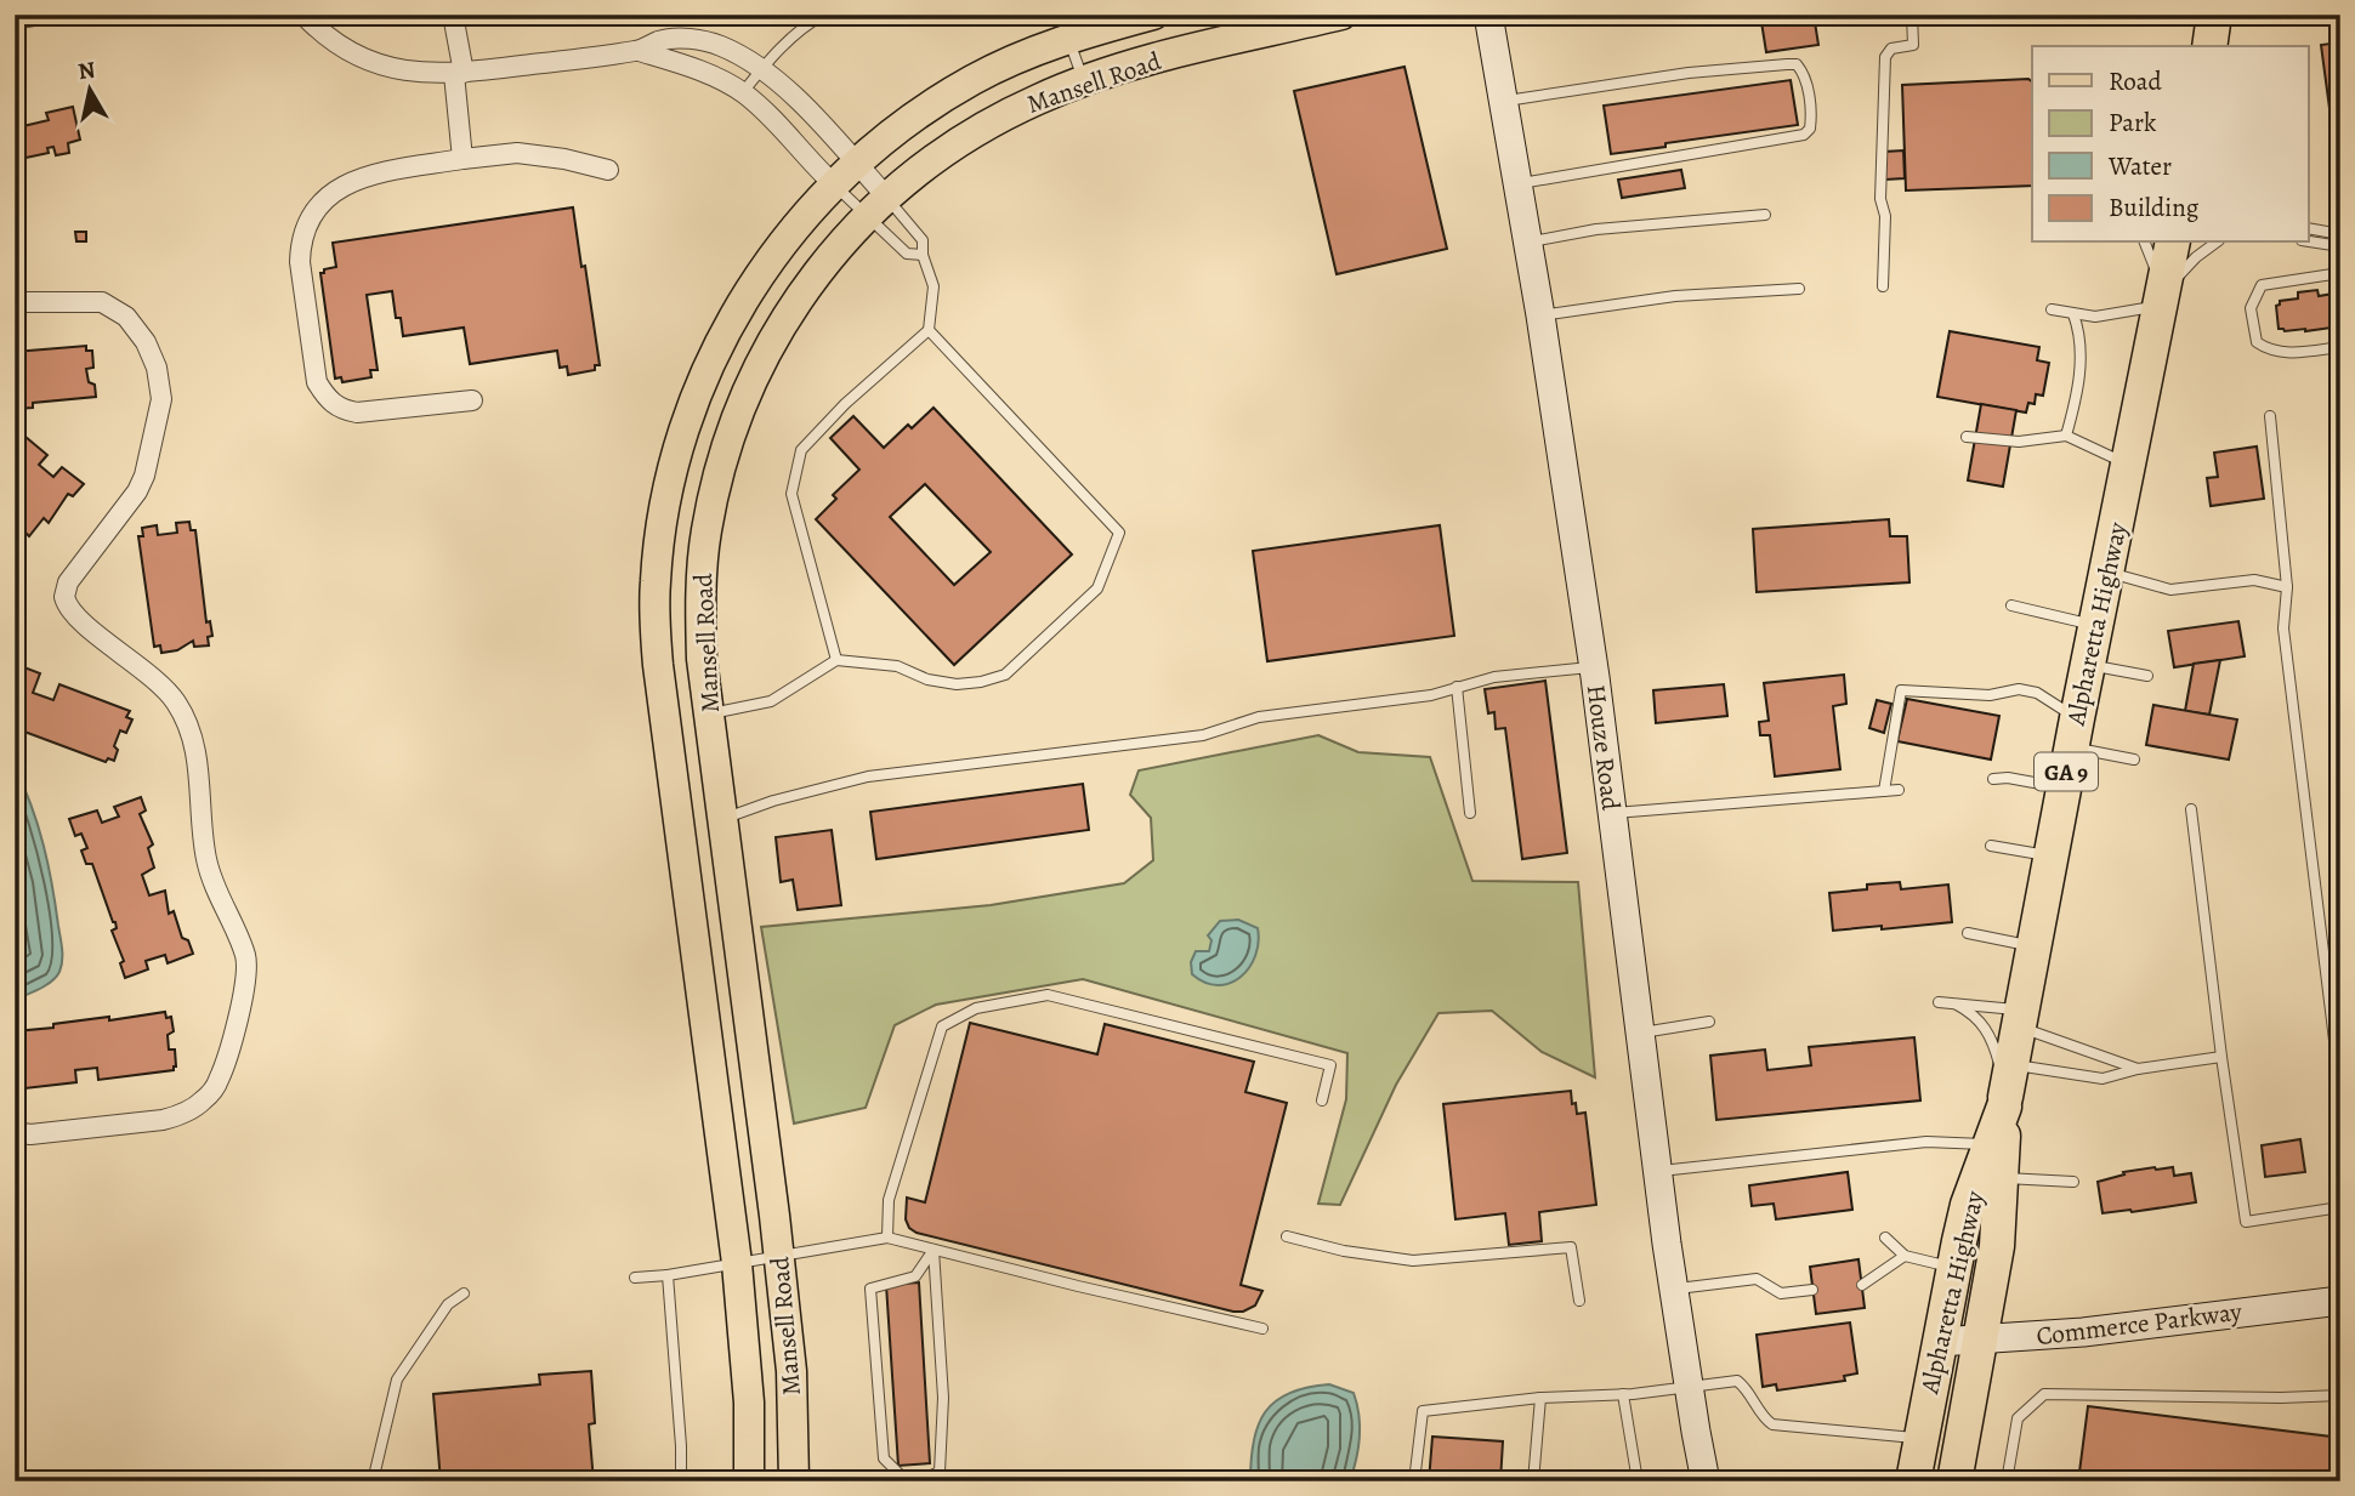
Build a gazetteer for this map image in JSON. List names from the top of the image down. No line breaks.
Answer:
{"streets":{"highway":["Alpharetta Highway","GA 9"],"main road":["Mansell Road"],"street":["Houze Road","Commerce Parkway"]},"crossings":[["Alpharetta Highway","Commerce Parkway"]],"legend":["Road","Park","Water","Building"],"north":"top"}
